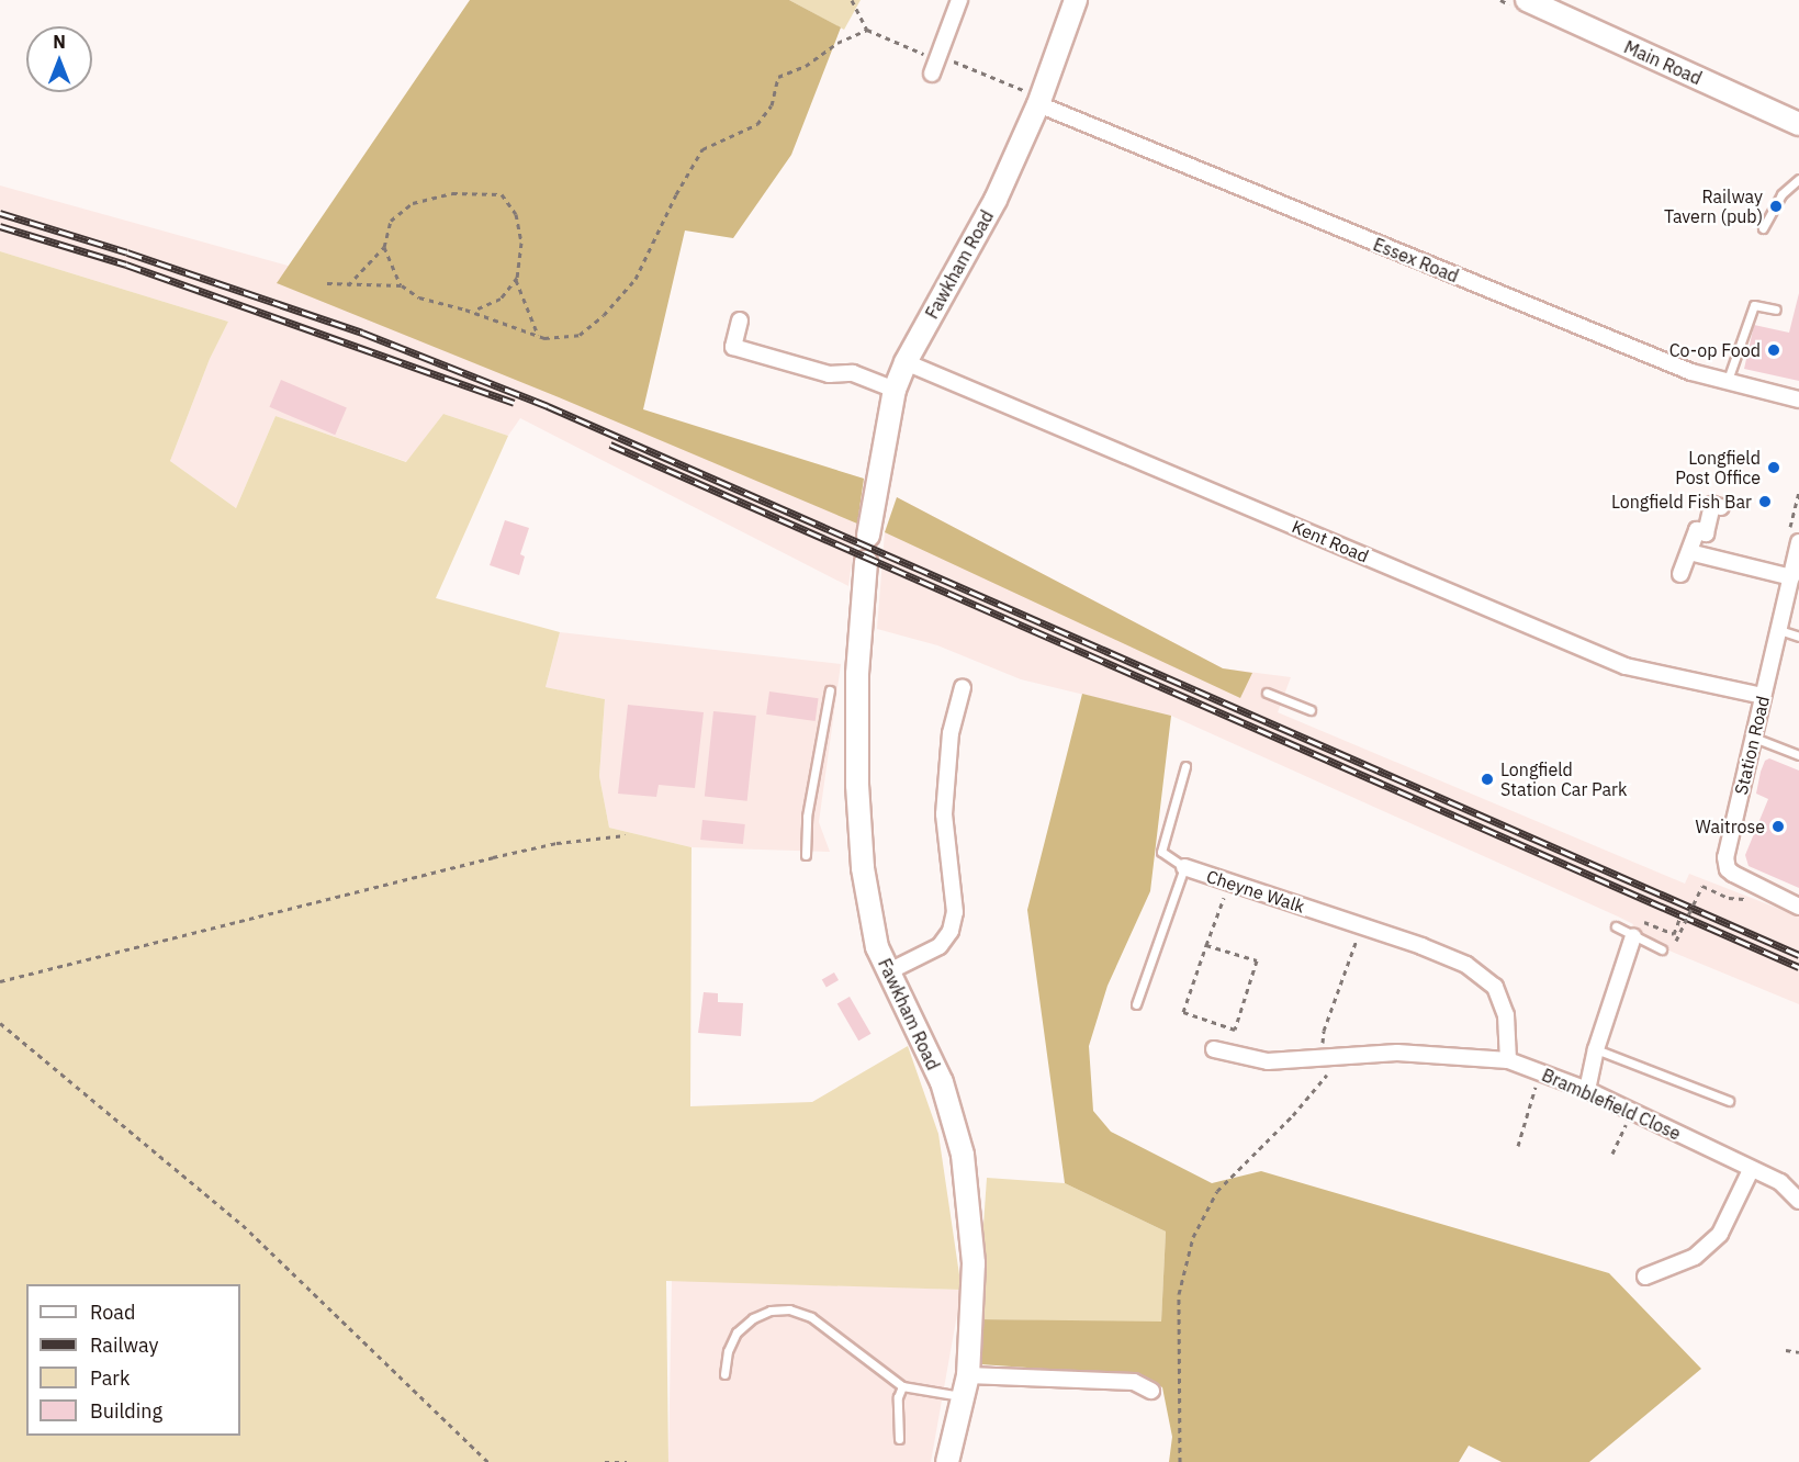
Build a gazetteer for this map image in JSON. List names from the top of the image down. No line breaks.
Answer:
{"streets":{"street":["Main Road","Essex Road","Fawkham Road","Kent Road","Station Road","Cheyne Walk","Bramblefield Close"]},"crossings":[["Essex Road","Fawkham Road"],["Fawkham Road","Kent Road"],["Kent Road","Station Road"],["Cheyne Walk","Bramblefield Close"]],"places":["Railway Tavern (pub)","Co-op Food","Longfield Post Office","Longfield Fish Bar","Longfield Station Car Park","Waitrose"],"legend":["Road","Railway","Park","Building"],"north":"top"}
